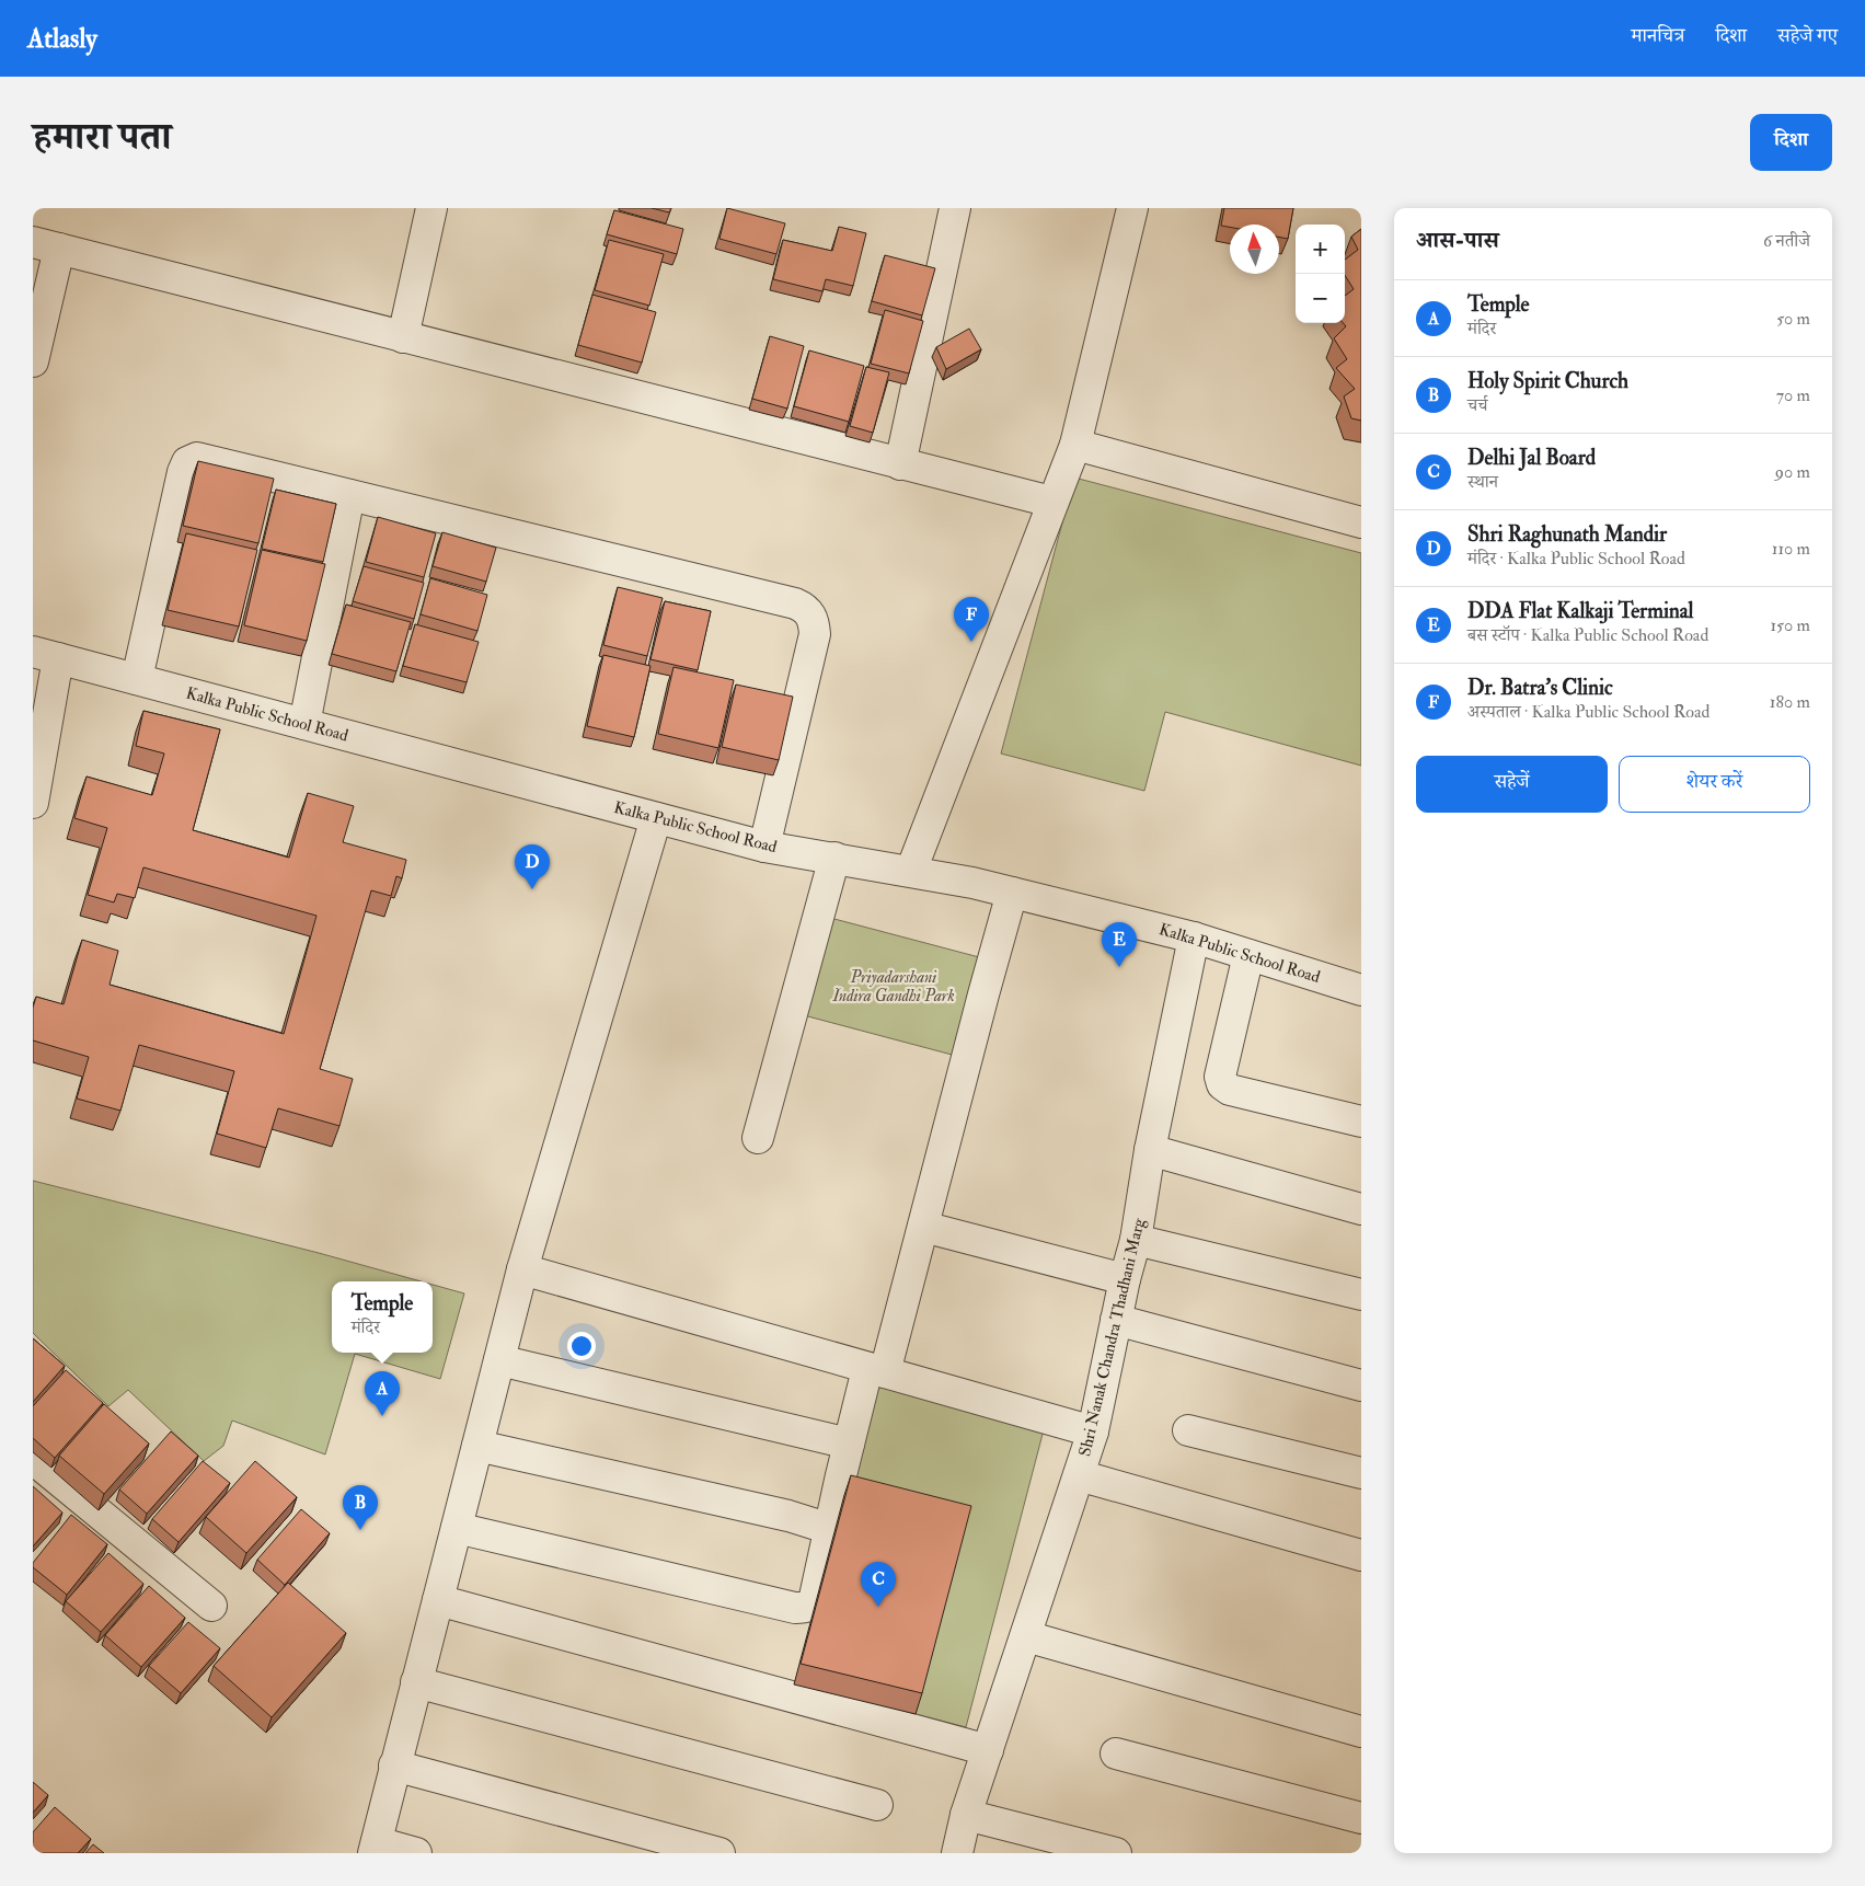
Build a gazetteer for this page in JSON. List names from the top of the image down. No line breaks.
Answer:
{"streets":{"street":["Kalka Public School Road","Shri Nanak Chandra Thadhani Marg"]},"crossings":[["Kalka Public School Road","Shri Nanak Chandra Thadhani Marg"]],"parks":["Priyadarshani Indira Gandhi Park"],"north":"top","page":{"header":"Atlasly","nav":["मानचित्र","दिशा","सहेजे गए"],"title":"हमारा पता","buttons":["दिशा",["सहेजें","शेयर करें"]],"heading":["आस-पास","6 नतीजे"],"map_buttons":["+","−"],"list":[{"mark":"A","name":"Temple","note":"मंदिर","value":"50 m"},{"mark":"B","name":"Holy Spirit Church","note":"चर्च","value":"70 m"},{"mark":"C","name":"Delhi Jal Board","note":"स्थान","value":"90 m"},{"mark":"D","name":"Shri Raghunath Mandir","note":"मंदिर · Kalka Public School Road","value":"110 m"},{"mark":"E","name":"DDA Flat Kalkaji Terminal","note":"बस स्टॉप · Kalka Public School Road","value":"150 m"},{"mark":"F","name":"Dr. Batra's Clinic","note":"अस्पताल · Kalka Public School Road","value":"180 m"}],"pins":["F","D","E","A","B","C"],"popup":["Temple","मंदिर"]}}
